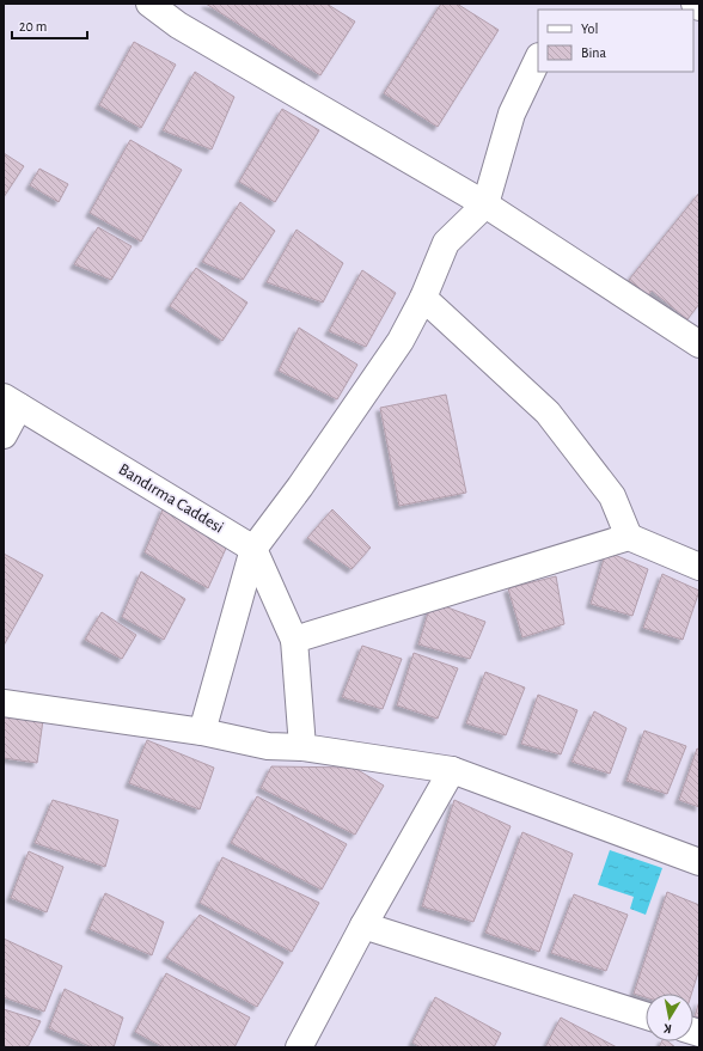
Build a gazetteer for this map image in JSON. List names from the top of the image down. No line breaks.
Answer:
{"streets":{"main road":["Bandırma Caddesi"]},"legend":["Yol","Bina"],"scale_bar":"20 m","north":"bottom"}
